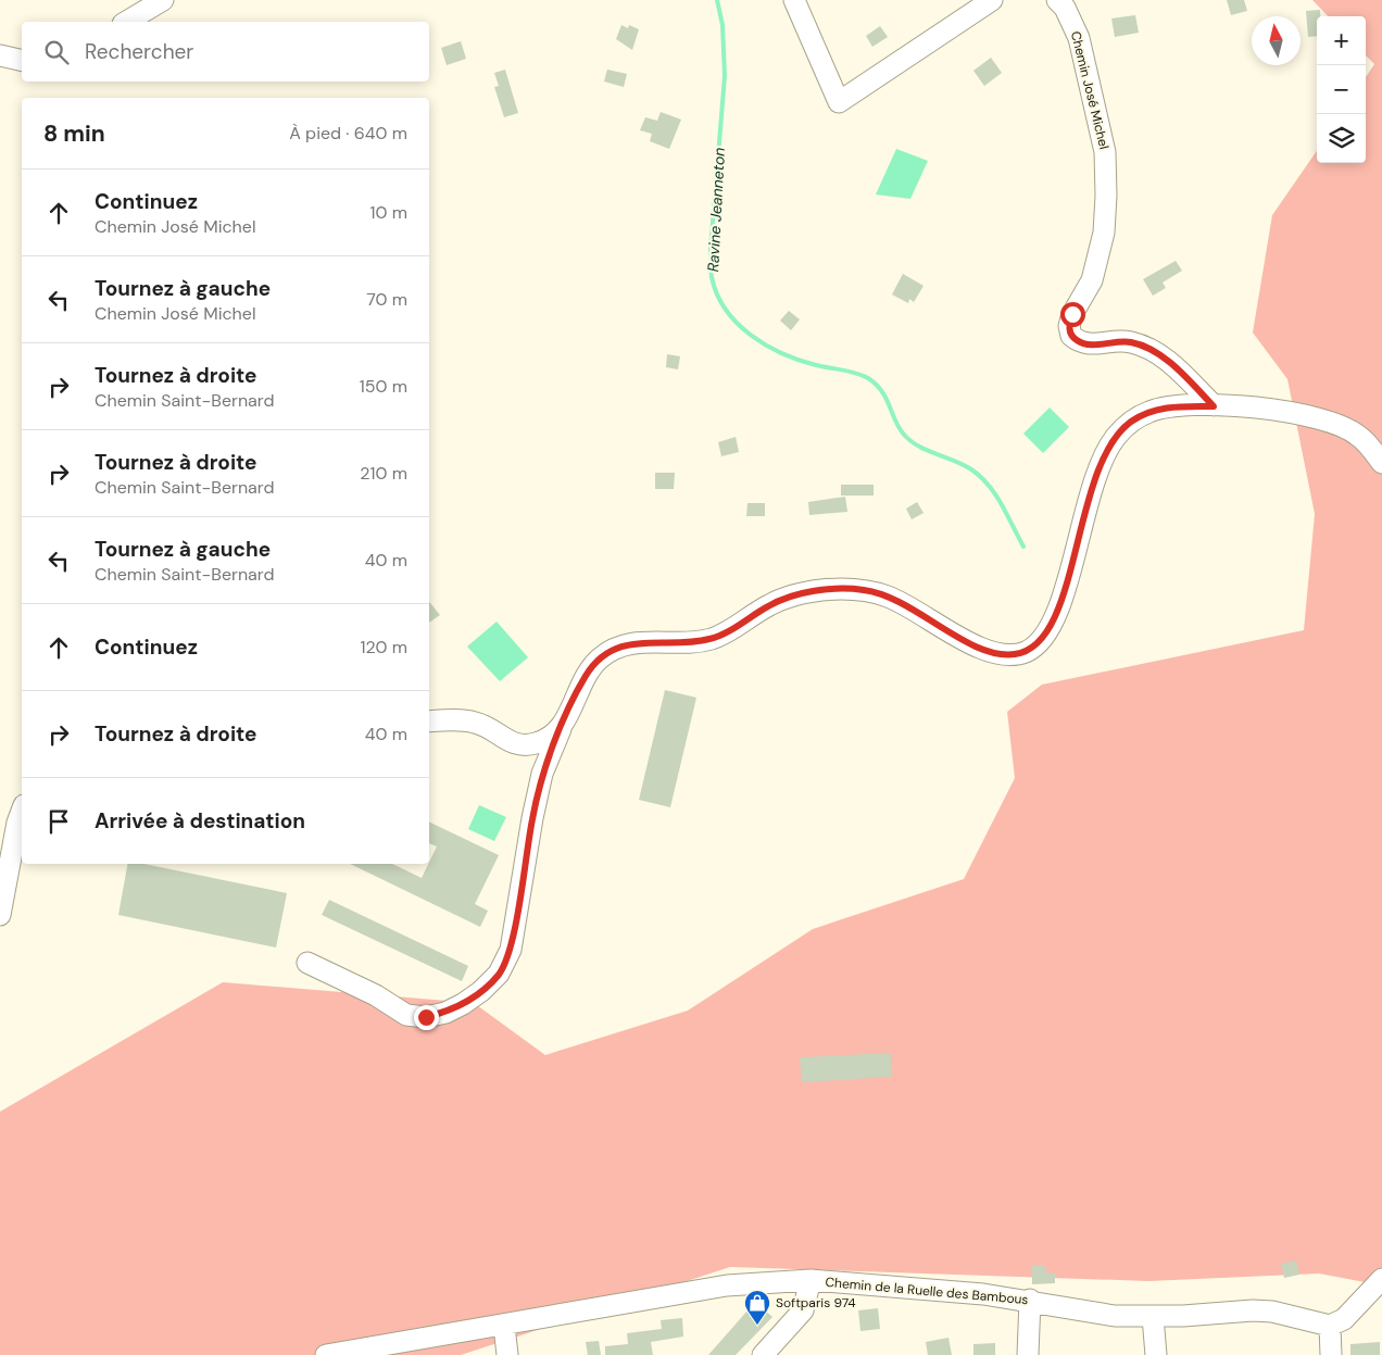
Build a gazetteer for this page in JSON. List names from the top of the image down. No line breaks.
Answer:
{"streets":{"street":["Chemin José Michel","Chemin de la Ruelle des Bambous"]},"water":["Ravine Jeanneton"],"places":{"shop":["Softparis 974"]},"north":"top","page":{"map_buttons":["+","−"],"search":"Rechercher","heading":["8 min","À pied · 640 m"],"list":[["Continuez","Chemin José Michel","10 m"],["Tournez à gauche","Chemin José Michel","70 m"],["Tournez à droite","Chemin Saint-Bernard","150 m"],["Tournez à droite","Chemin Saint-Bernard","210 m"],["Tournez à gauche","Chemin Saint-Bernard","40 m"],["Continuez","120 m"],["Tournez à droite","40 m"],"Arrivée à destination"]}}
